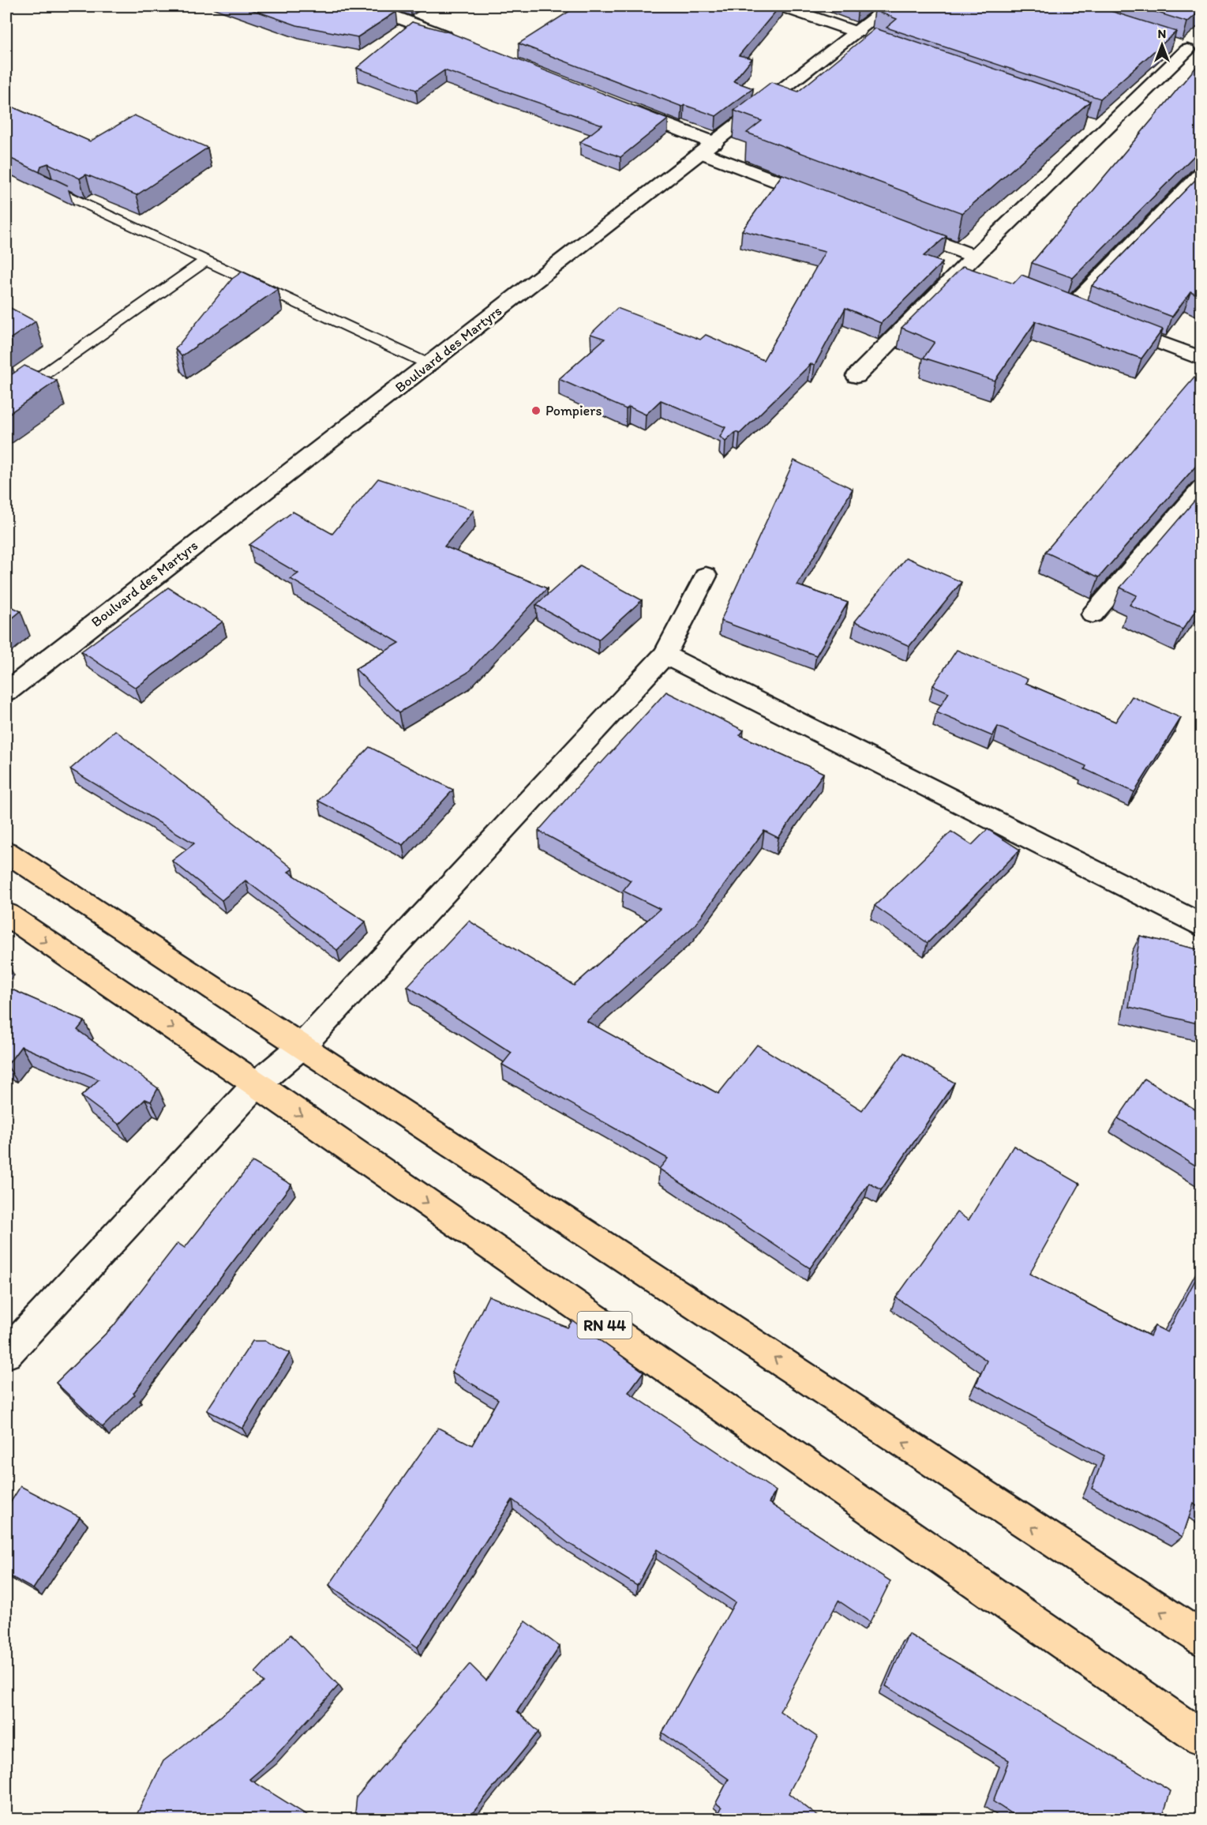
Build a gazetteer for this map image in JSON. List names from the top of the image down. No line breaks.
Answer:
{"streets":{"main road":["RN 44"],"street":["Boulvard des Martyrs"]},"places":["Pompiers"],"north":"top"}
